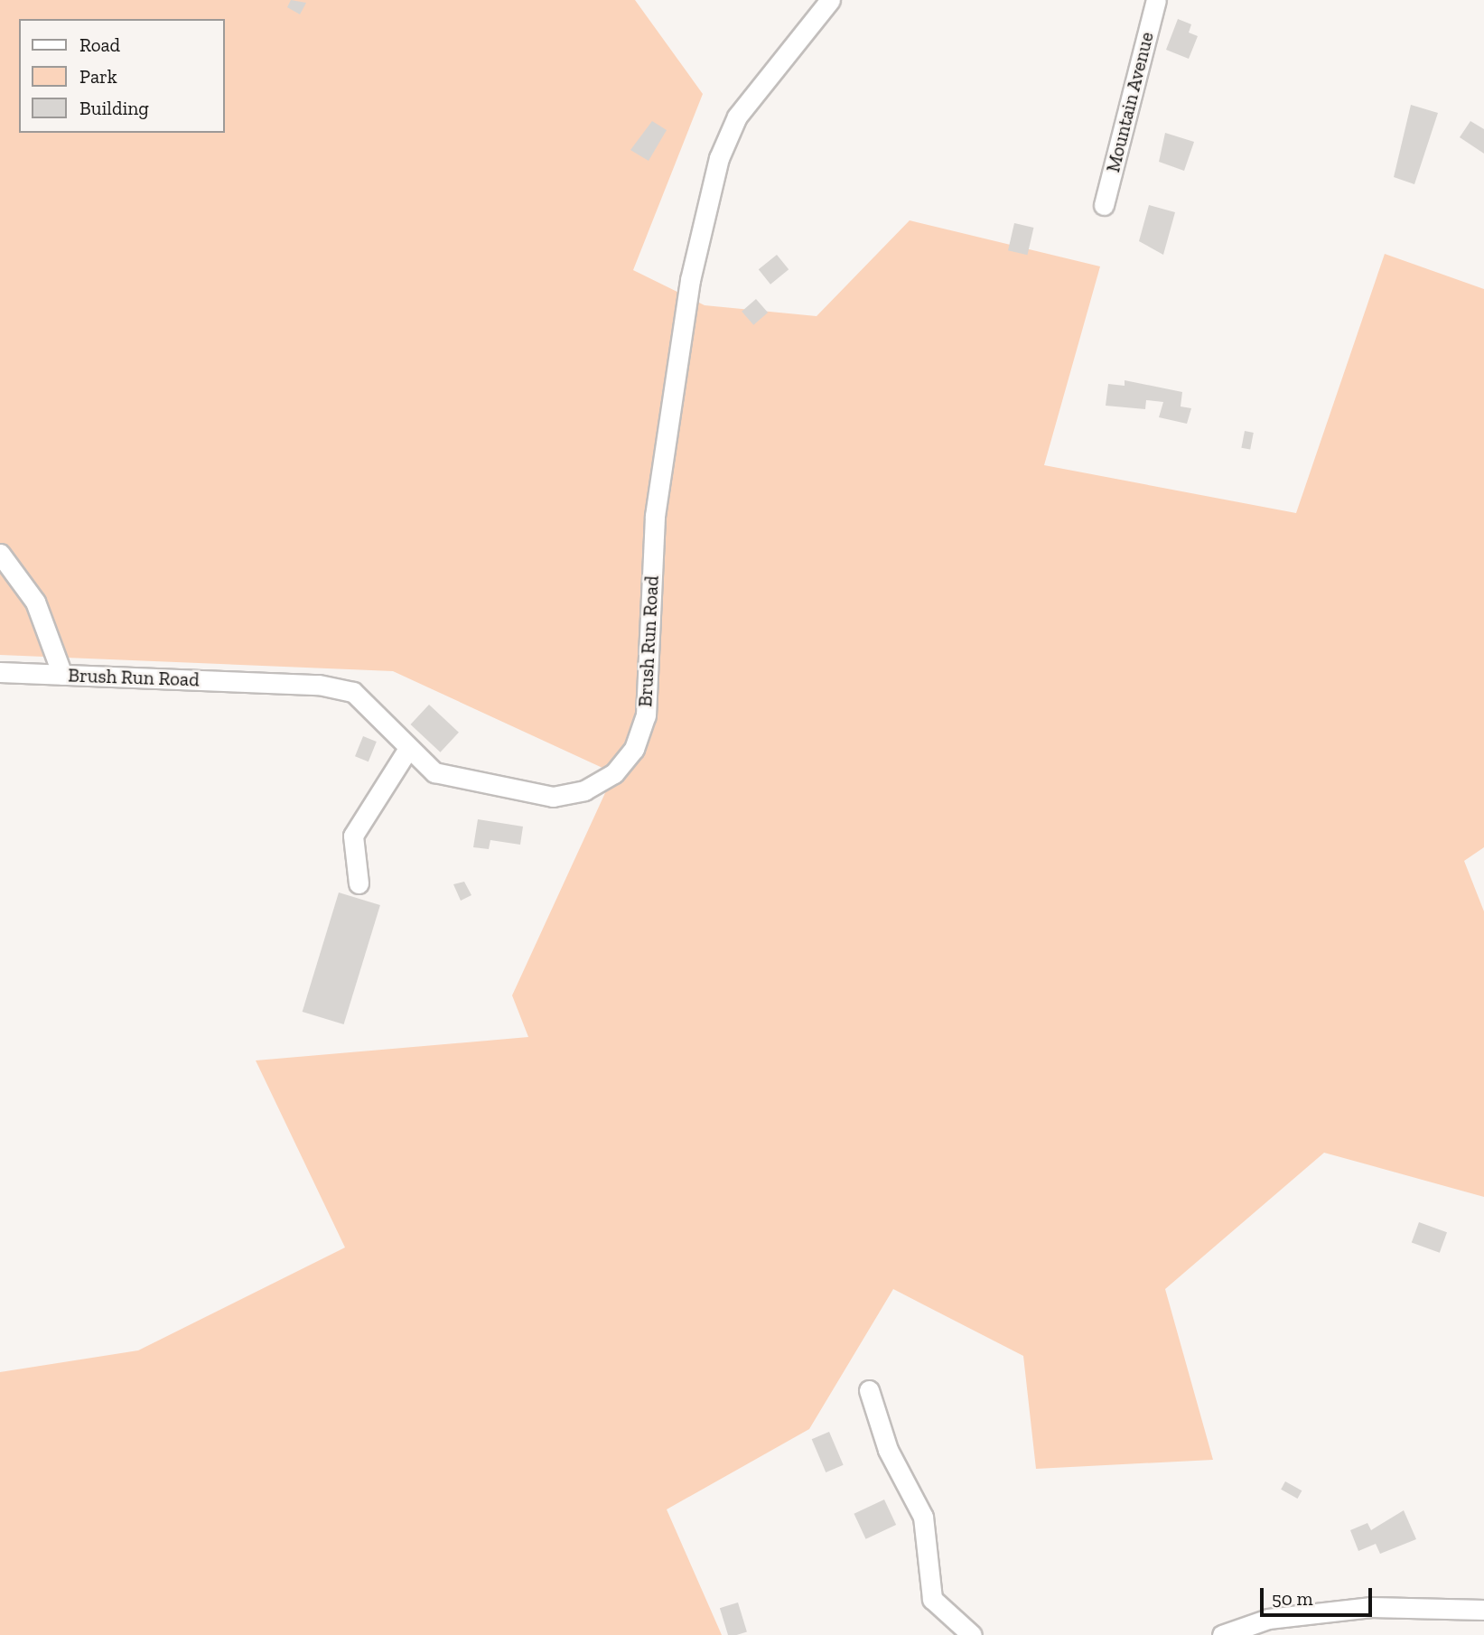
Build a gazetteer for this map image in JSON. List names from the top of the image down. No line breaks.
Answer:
{"streets":{"street":["Mountain Avenue","Brush Run Road"]},"legend":["Road","Park","Building"],"scale_bar":"50 m"}
